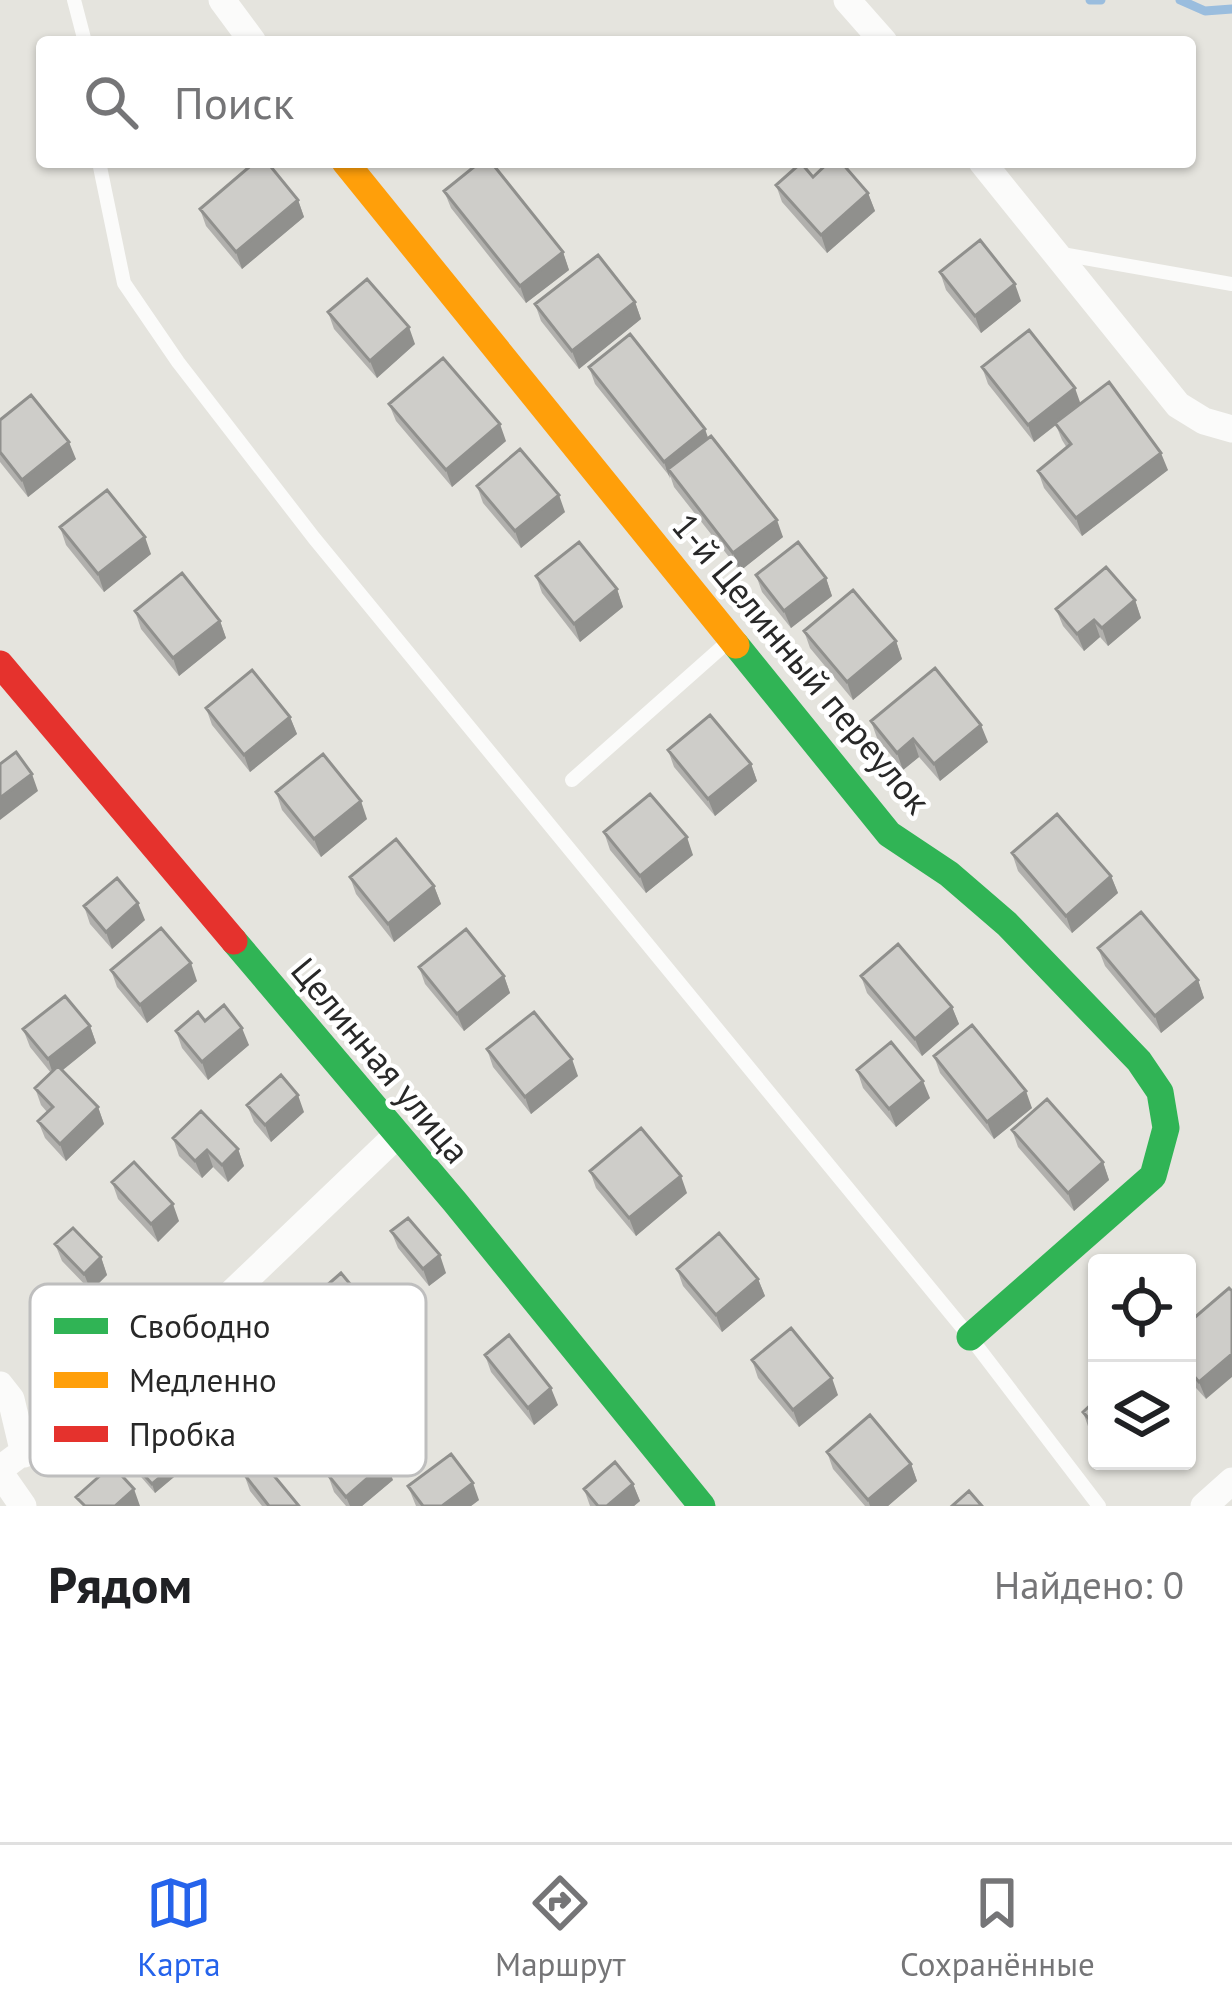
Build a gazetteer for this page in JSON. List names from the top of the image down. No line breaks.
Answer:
{"streets":{"street":["1-й Целинный переулок","Целинная улица"]},"legend":["Свободно","Медленно","Пробка"],"page":{"search":"Поиск","heading":["Рядом","Найдено: 0"],"nav":["Карта","Маршрут","Сохранённые"]}}
